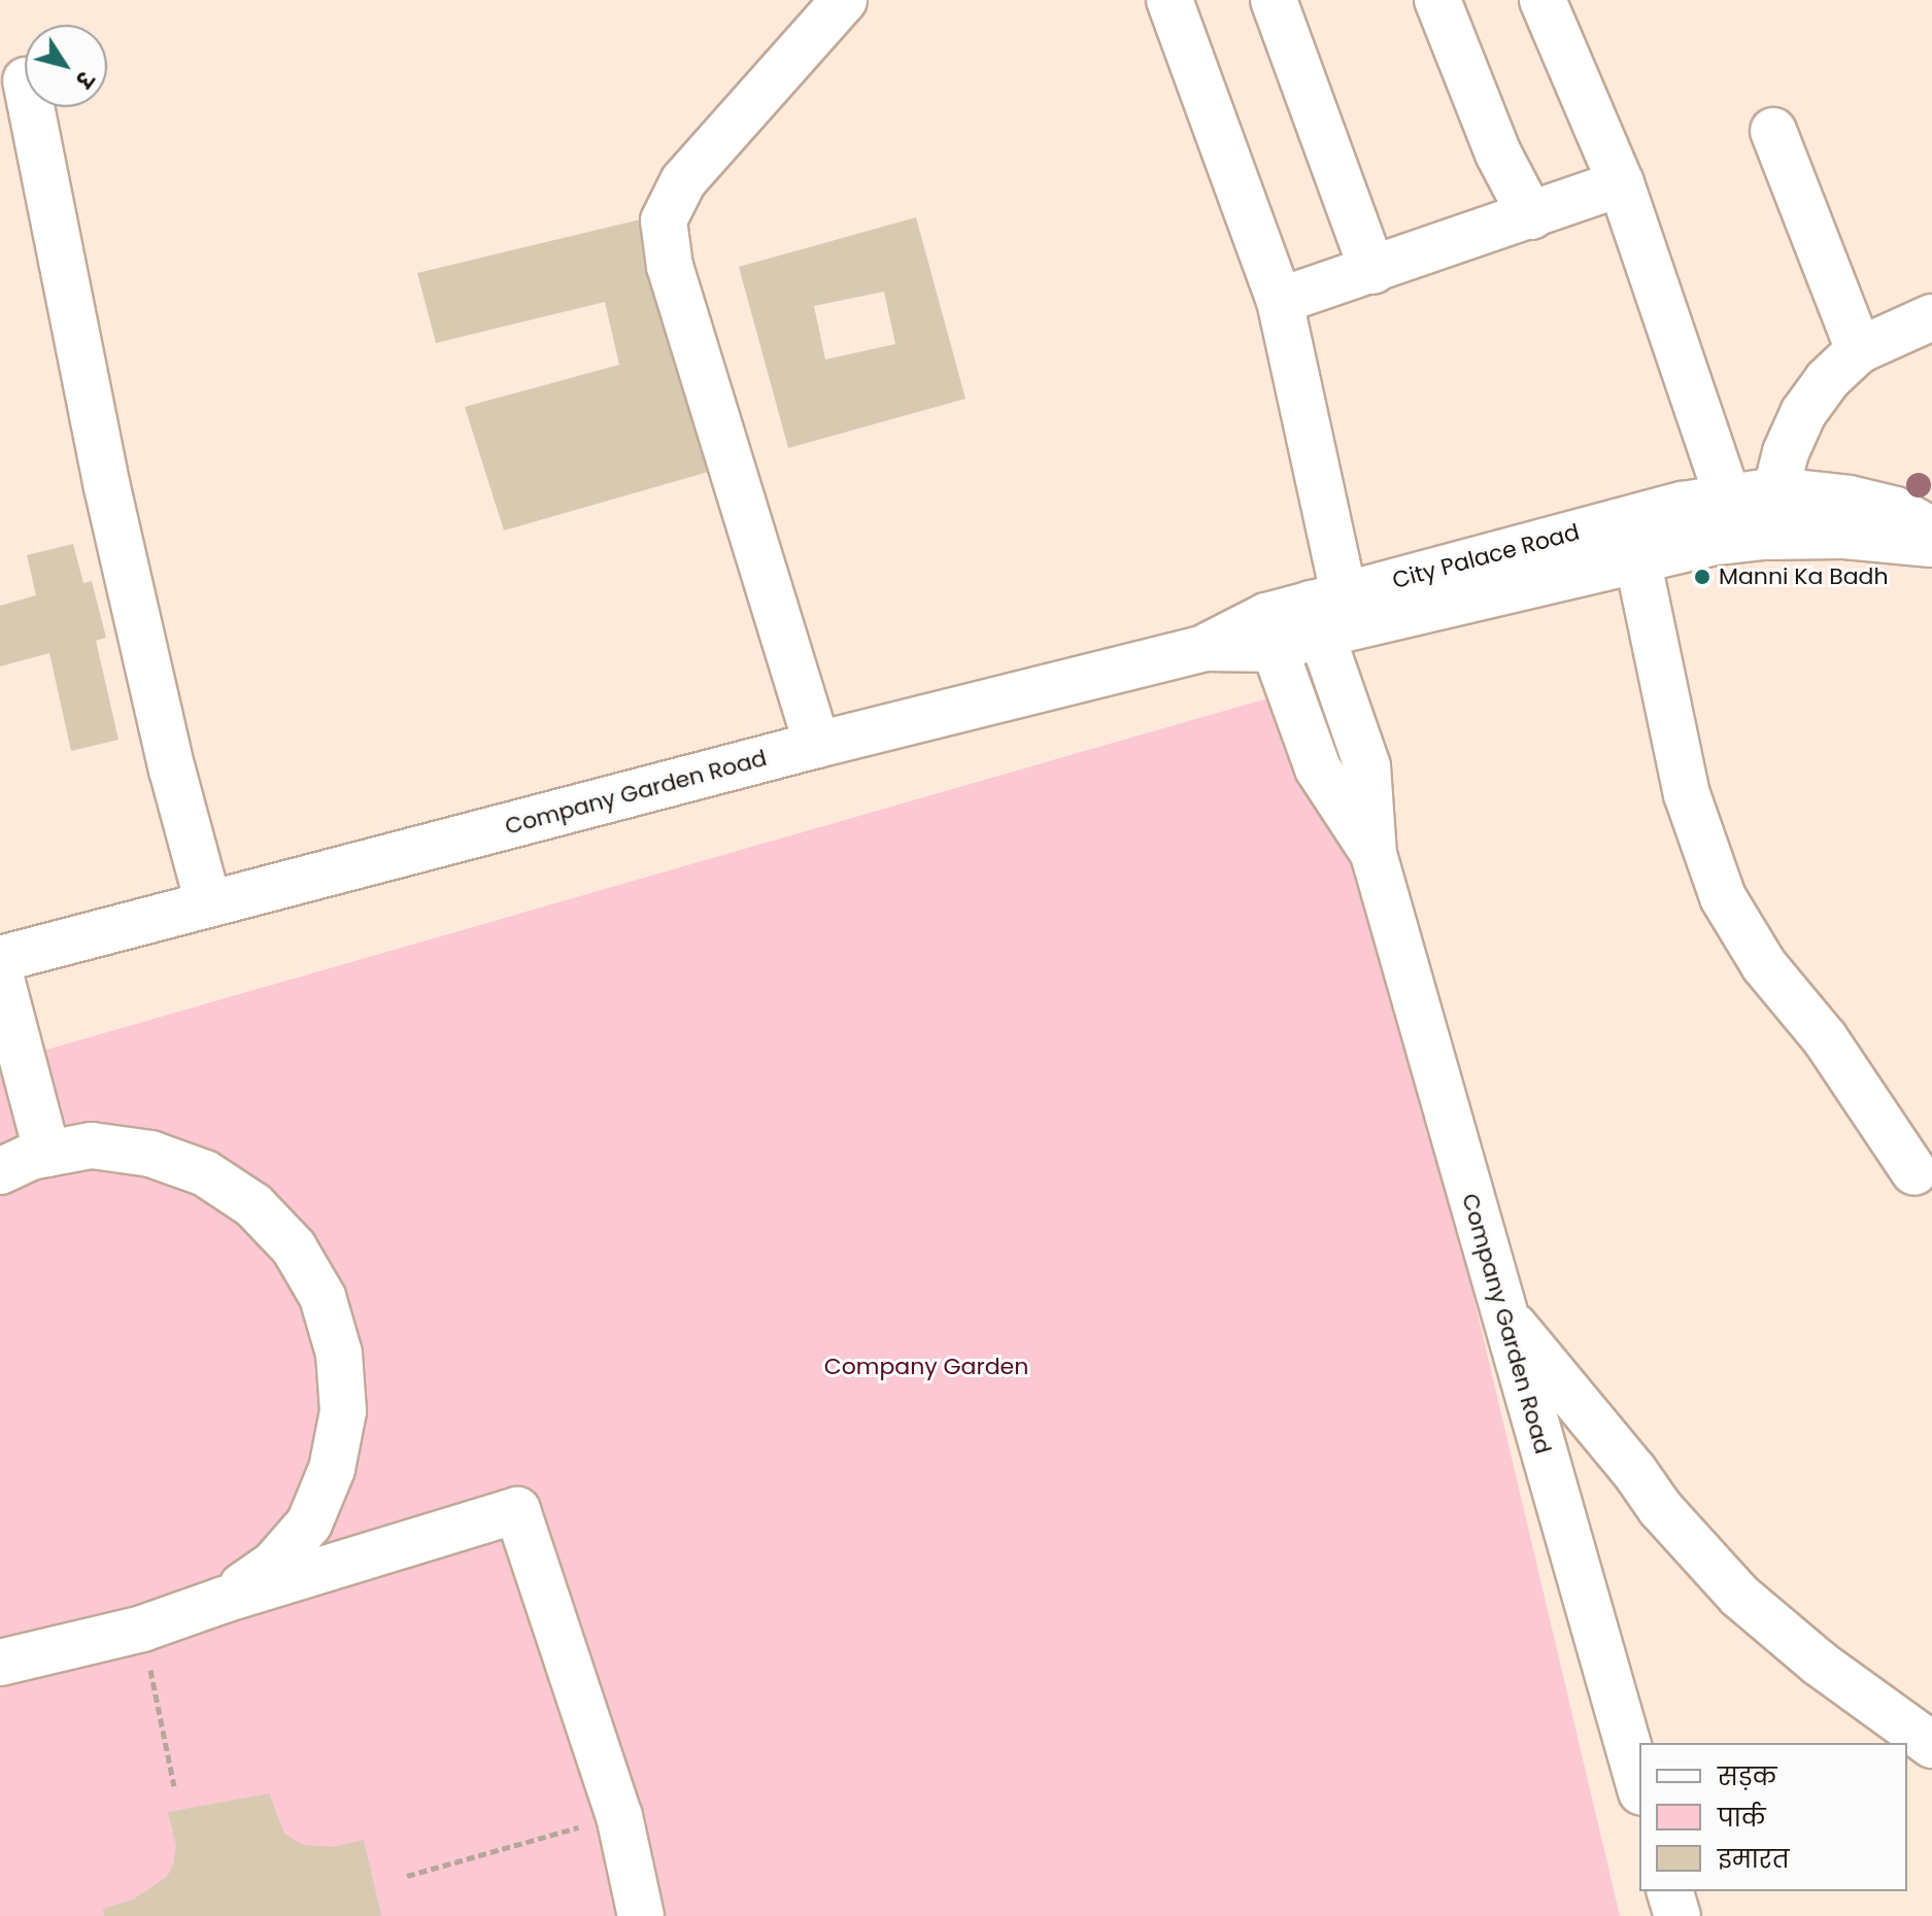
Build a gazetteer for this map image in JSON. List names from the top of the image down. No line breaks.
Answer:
{"streets":{"street":["City Palace Road","Company Garden Road"]},"crossings":[["City Palace Road","Company Garden Road"]],"parks":["Company Garden"],"places":["Manni Ka Badh"],"legend":["सड़क","पार्क","इमारत"],"north":"bottom right"}
